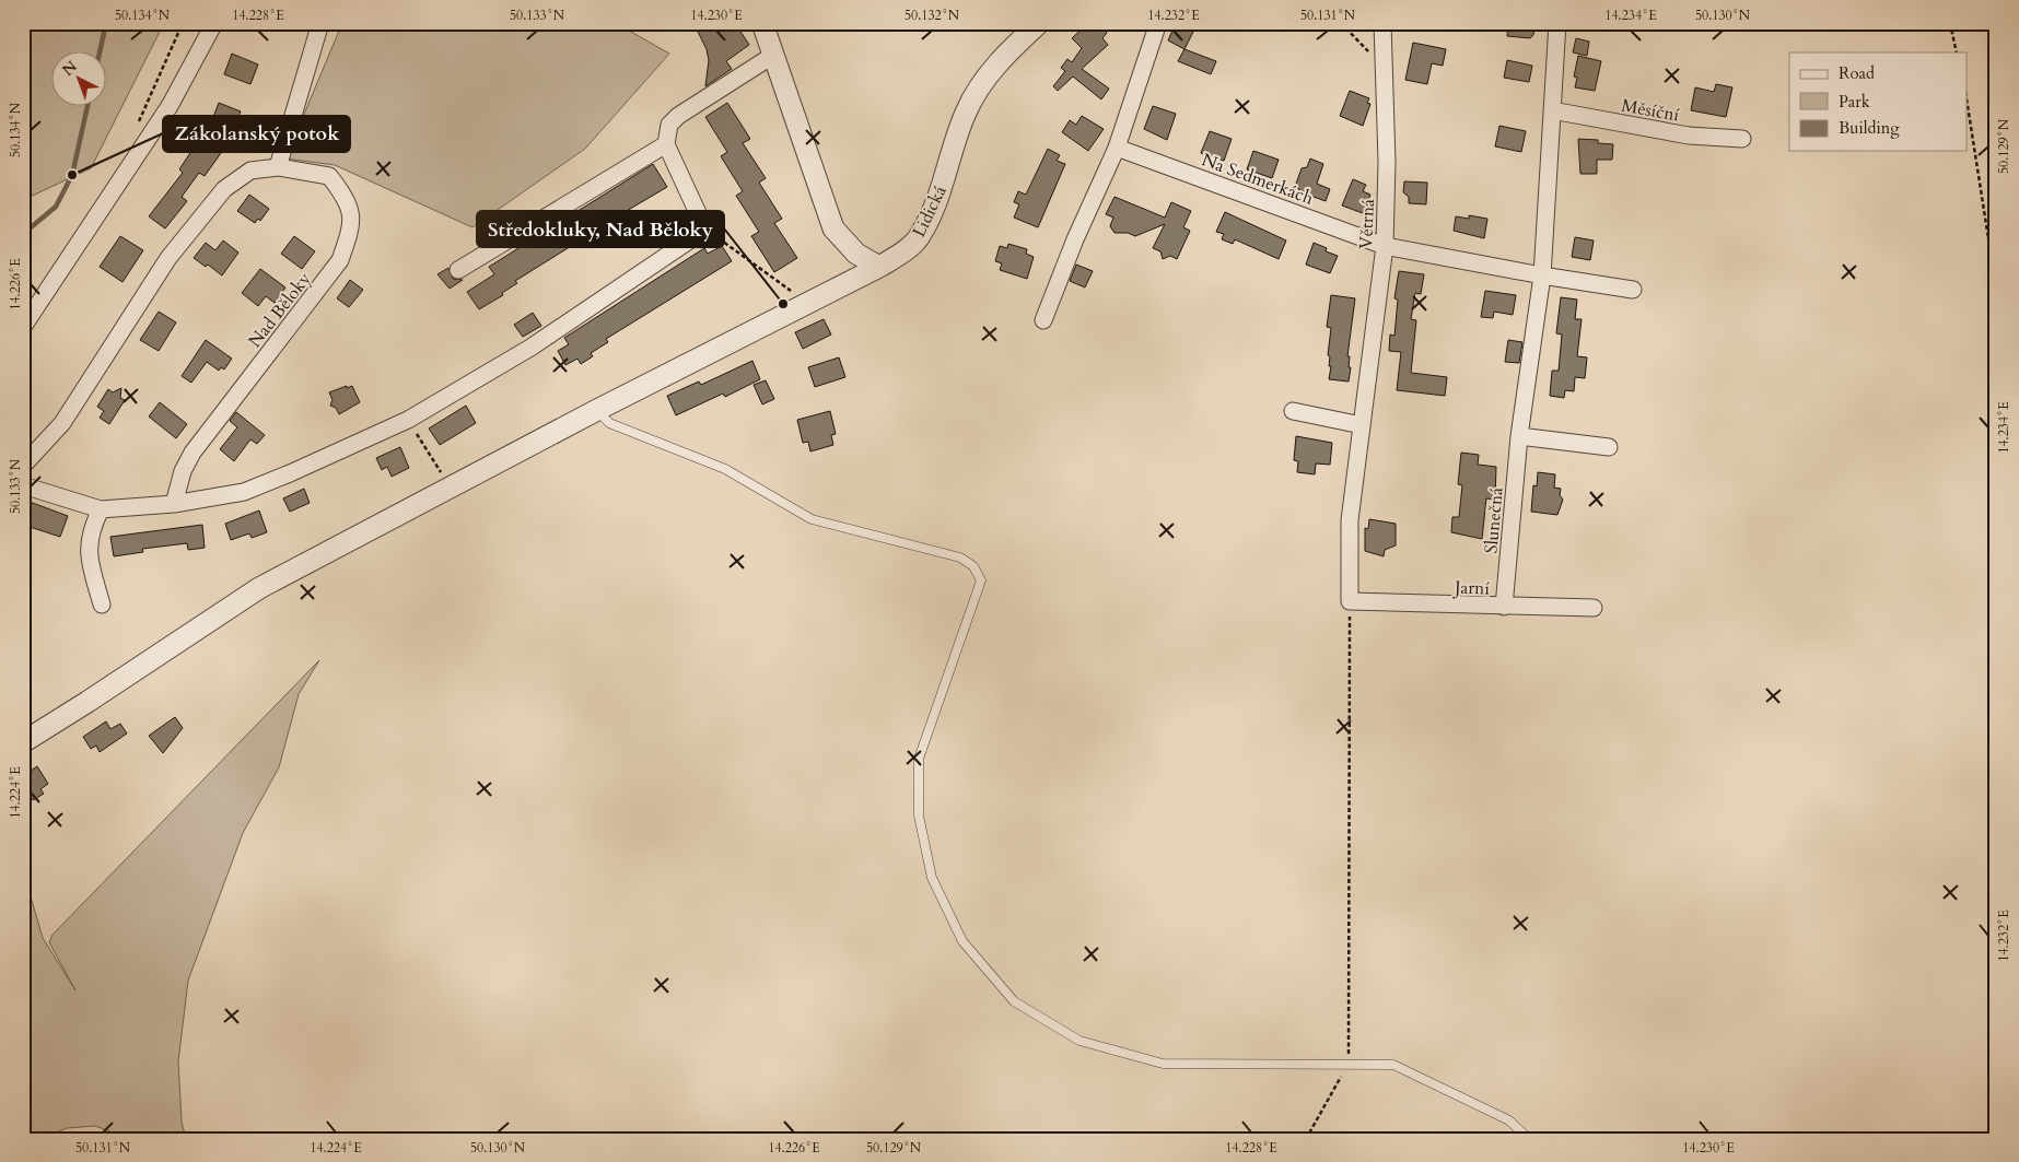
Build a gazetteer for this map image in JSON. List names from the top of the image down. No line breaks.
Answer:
{"streets":{"street":["Měsíční","Na Sedmerkách","Lidická","Větrná","Nad Běloky","Slunečná","Jarní"]},"crossings":[["Na Sedmerkách","Větrná"],["Větrná","Jarní"],["Slunečná","Jarní"]],"places":["Zákolanský potok","Středokluky, Nad Běloky"],"legend":["Road","Park","Building"],"north":"top left","coordinates":["50.134°N","14.228°E","50.133°N","14.230°E","50.132°N","14.232°E","50.131°N","14.234°E","50.130°N","50.129°N","14.226°E","14.224°E"]}
